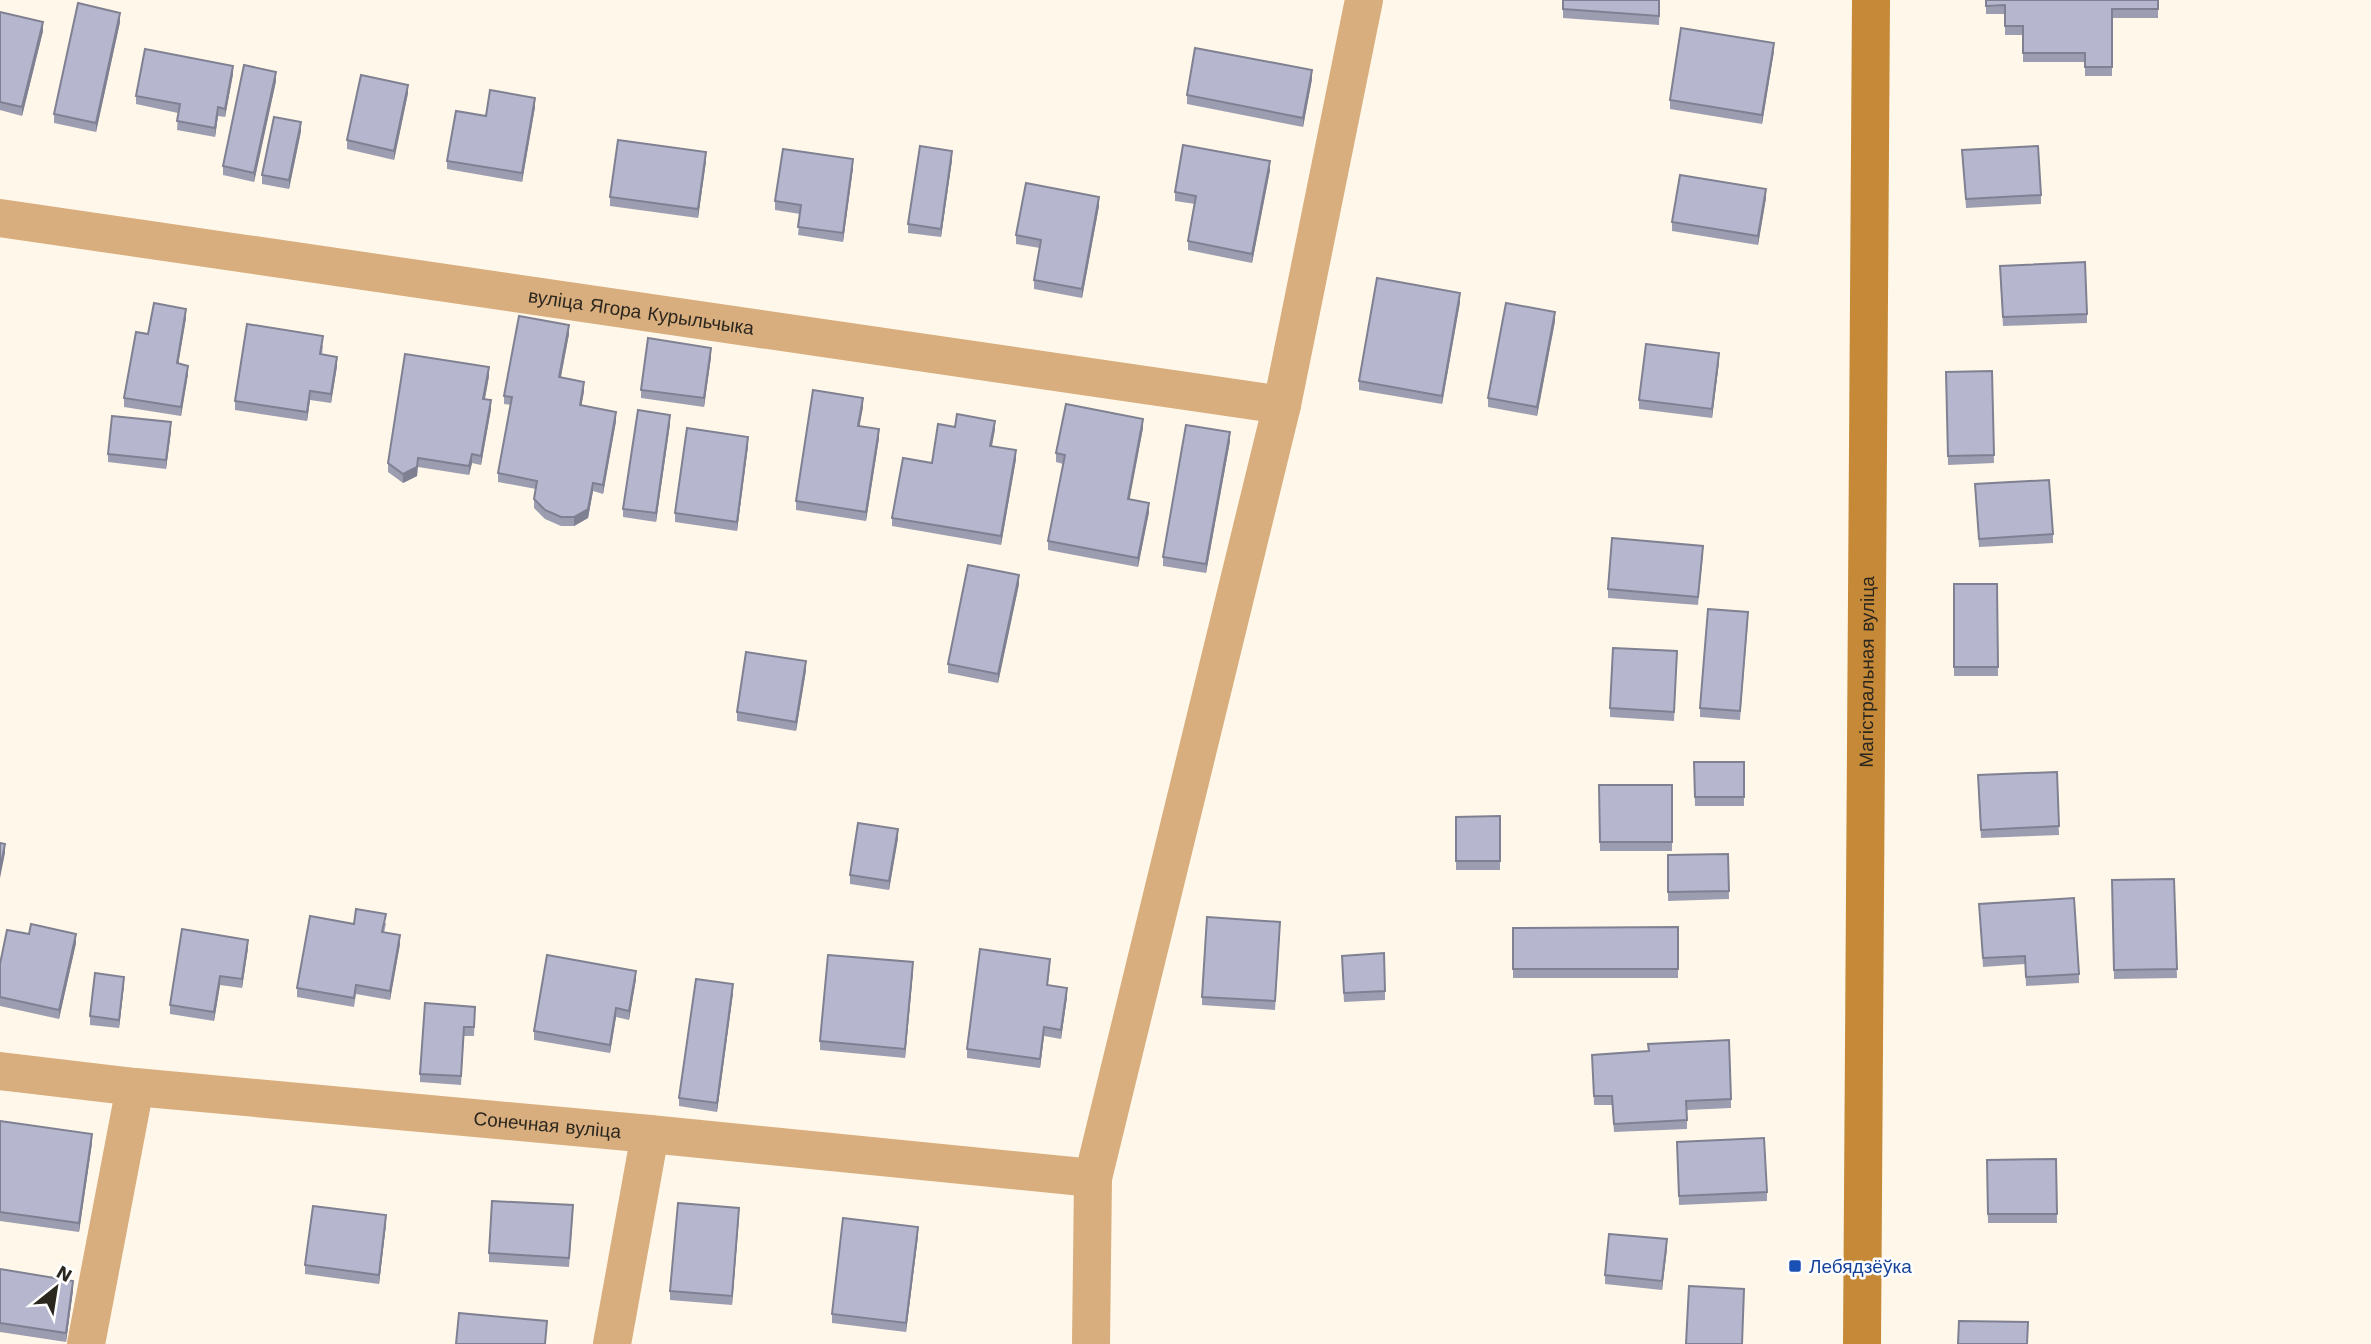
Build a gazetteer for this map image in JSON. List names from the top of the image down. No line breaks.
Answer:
{"streets":{"main road":["Магістральная вуліца"],"street":["вуліца Ягора Курыльчыка","Сонечная вуліца"]},"places":{"transit":["Лебядзёўка"]},"north":"top right"}
